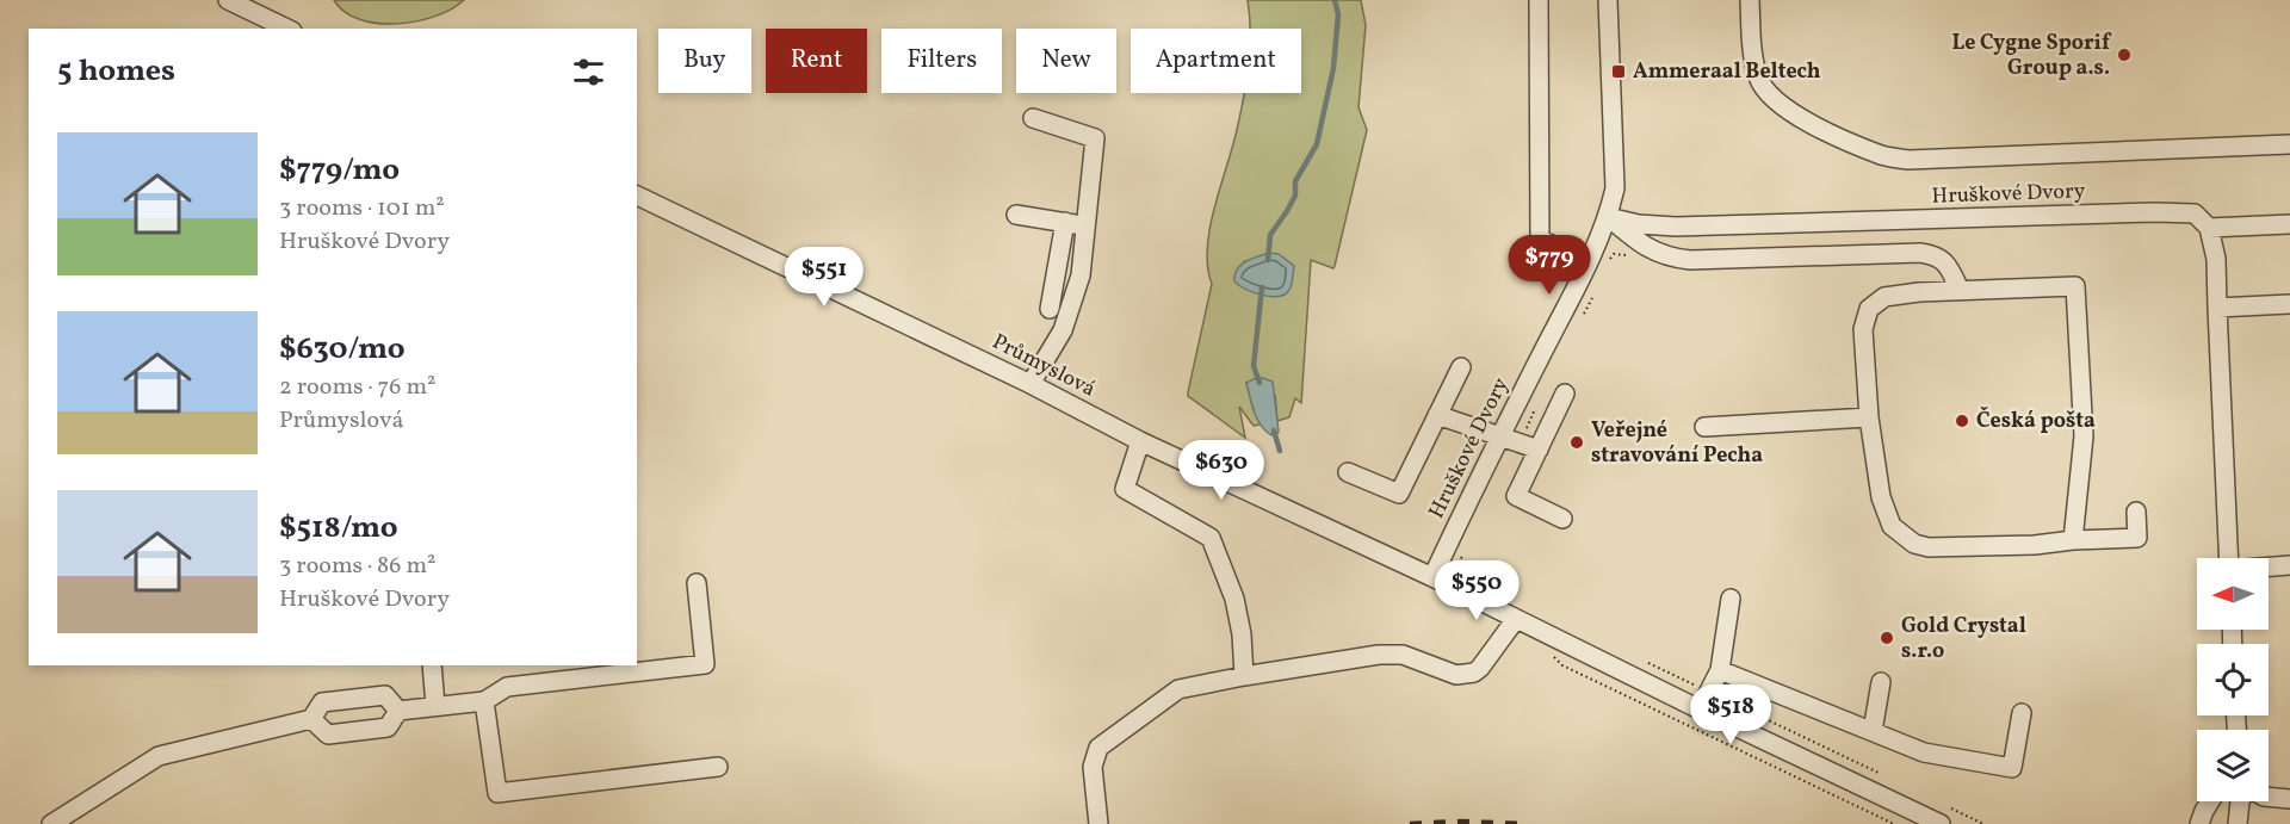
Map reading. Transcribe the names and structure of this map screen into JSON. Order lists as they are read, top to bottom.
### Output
{
  "streets": {
    "street": ["Hruškové Dvory", "Průmyslová"]
  },
  "crossings": [
    ["Hruškové Dvory", "Průmyslová"]
  ],
  "places": {
    "other": [
      "Le Cygne Sporif Group a.s.",
      "Česká pošta",
      "Veřejné stravování Pecha",
      "Gold Crystal s.r.o"
    ],
    "transit": ["Ammeraal Beltech"]
  },
  "north": "left",
  "page": {
    "chip": [
      "Buy",
      "Rent",
      "Filters",
      "New",
      "Apartment"
    ],
    "heading": "5 homes",
    "list": [
      {
        "name": "$779/mo",
        "note": "3 rooms · 101 m² · Hruškové Dvory"
      },
      {
        "name": "$630/mo",
        "note": "2 rooms · 76 m² · Průmyslová"
      },
      {
        "name": "$518/mo",
        "note": "3 rooms · 86 m² · Hruškové Dvory"
      }
    ],
    "price": [
      "$779",
      "$551",
      "$630",
      "$550",
      "$518"
    ]
  }
}
